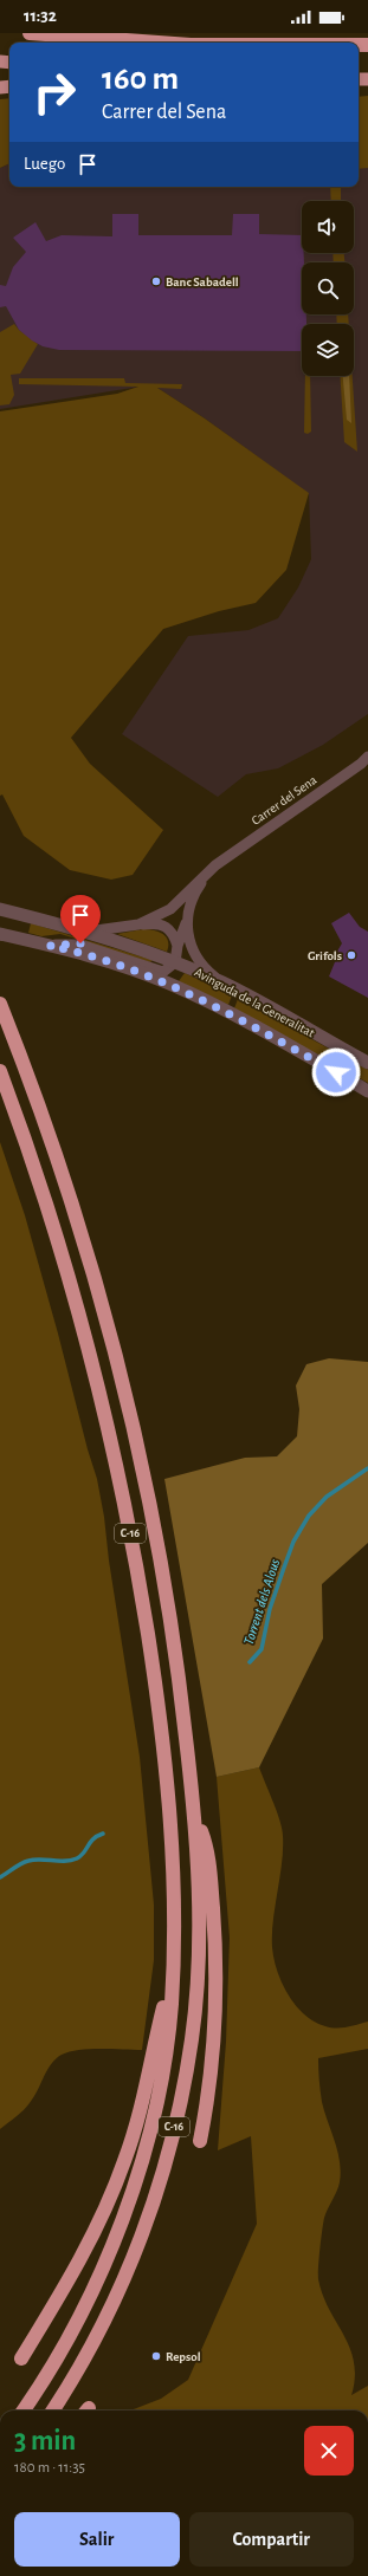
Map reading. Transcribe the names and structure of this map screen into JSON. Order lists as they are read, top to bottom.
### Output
{
  "streets": {
    "highway": ["C-16"],
    "street": ["Carrer del Sena", "Avinguda de la Generalitat"]
  },
  "crossings": [
    ["Carrer del Sena", "Avinguda de la Generalitat"]
  ],
  "water": ["Torrent dels Alous"],
  "places": ["Banc Sabadell", "Grifols", "Repsol"],
  "page": {
    "status": "11:32",
    "turn": ["160 m", "Carrer del Sena"],
    "then": "Luego",
    "heading": ["3 min", "180 m · 11:35"],
    "buttons": ["Salir", "Compartir"]
  }
}
